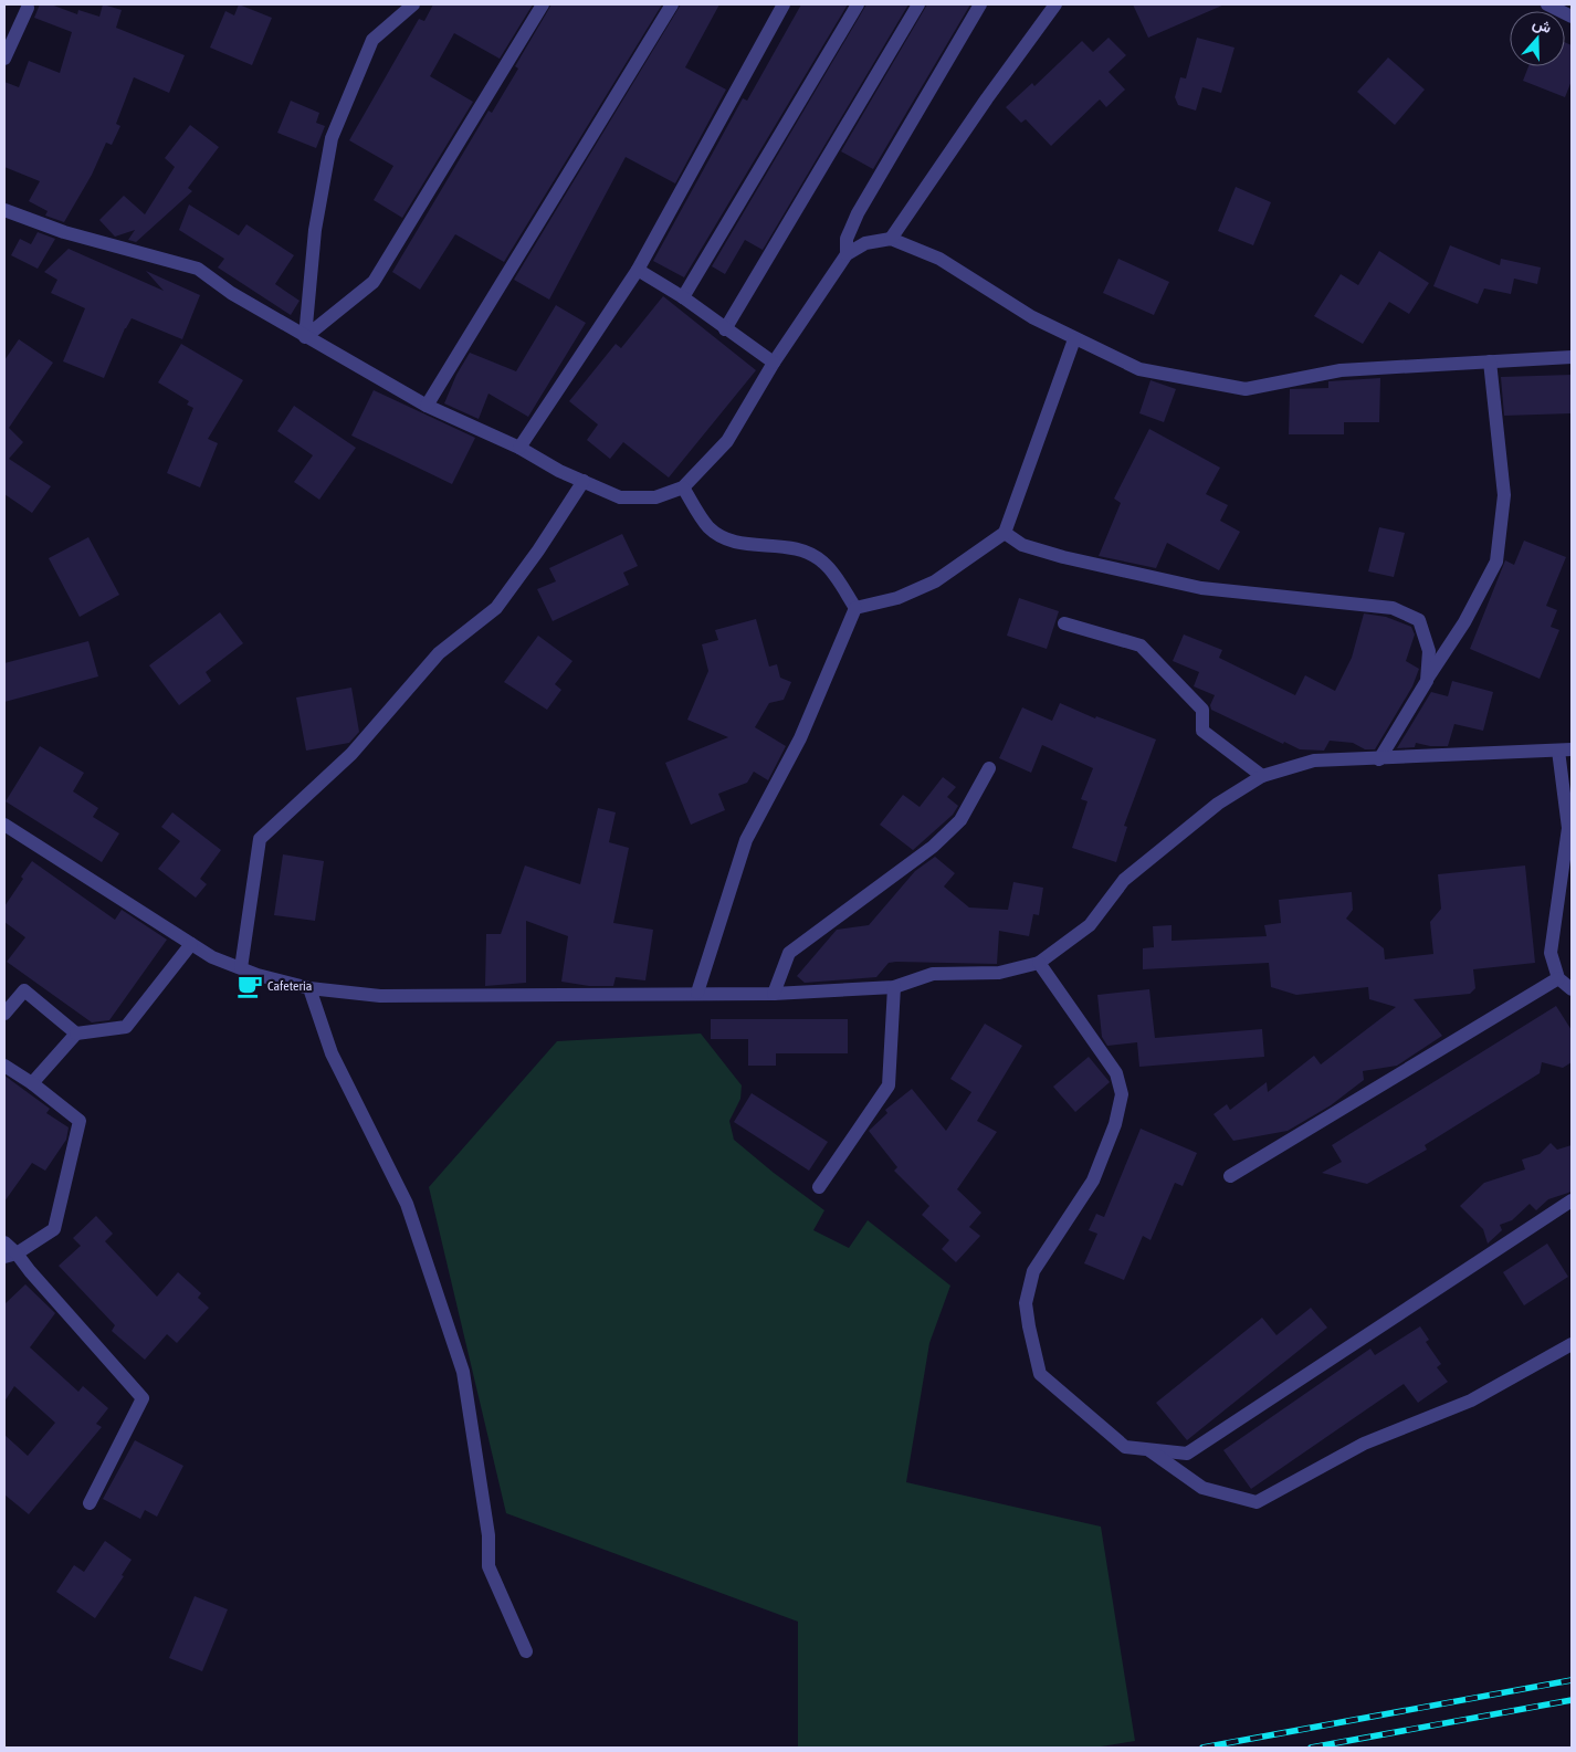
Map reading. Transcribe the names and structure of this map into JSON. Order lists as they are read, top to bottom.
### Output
{
  "places": {
    "cafe": ["Cafeteria"]
  },
  "north": "top"
}
